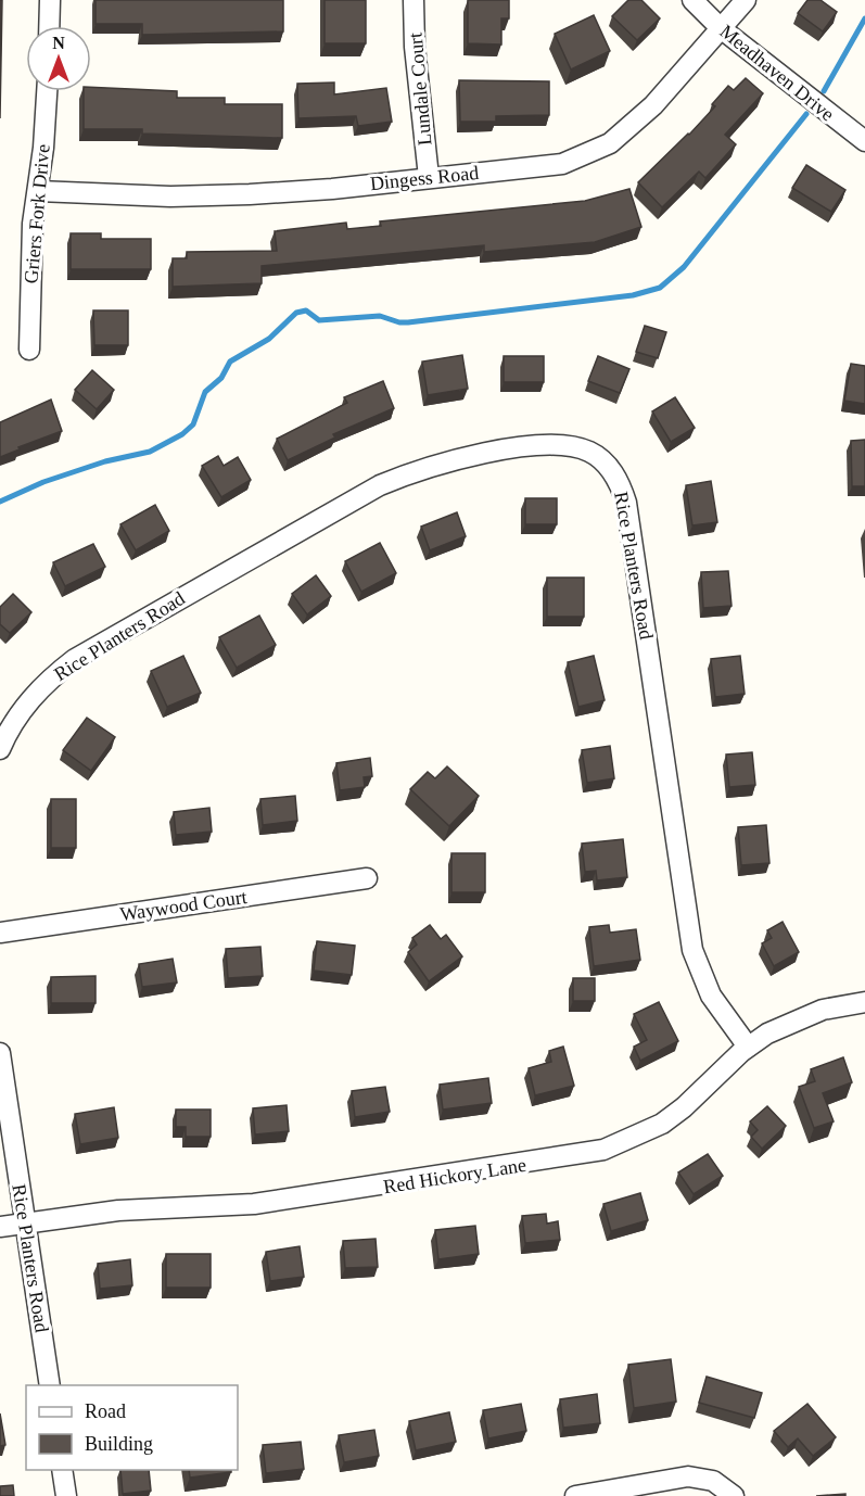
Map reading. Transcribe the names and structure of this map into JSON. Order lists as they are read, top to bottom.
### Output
{
  "streets": {
    "street": [
      "Meadhaven Drive",
      "Lundale Court",
      "Dingess Road",
      "Griers Fork Drive",
      "Rice Planters Road",
      "Waywood Court",
      "Red Hickory Lane"
    ]
  },
  "crossings": [
    ["Meadhaven Drive", "Dingess Road"],
    ["Lundale Court", "Dingess Road"],
    ["Dingess Road", "Griers Fork Drive"],
    ["Rice Planters Road", "Red Hickory Lane"]
  ],
  "legend": ["Road", "Building"],
  "north": "top"
}
